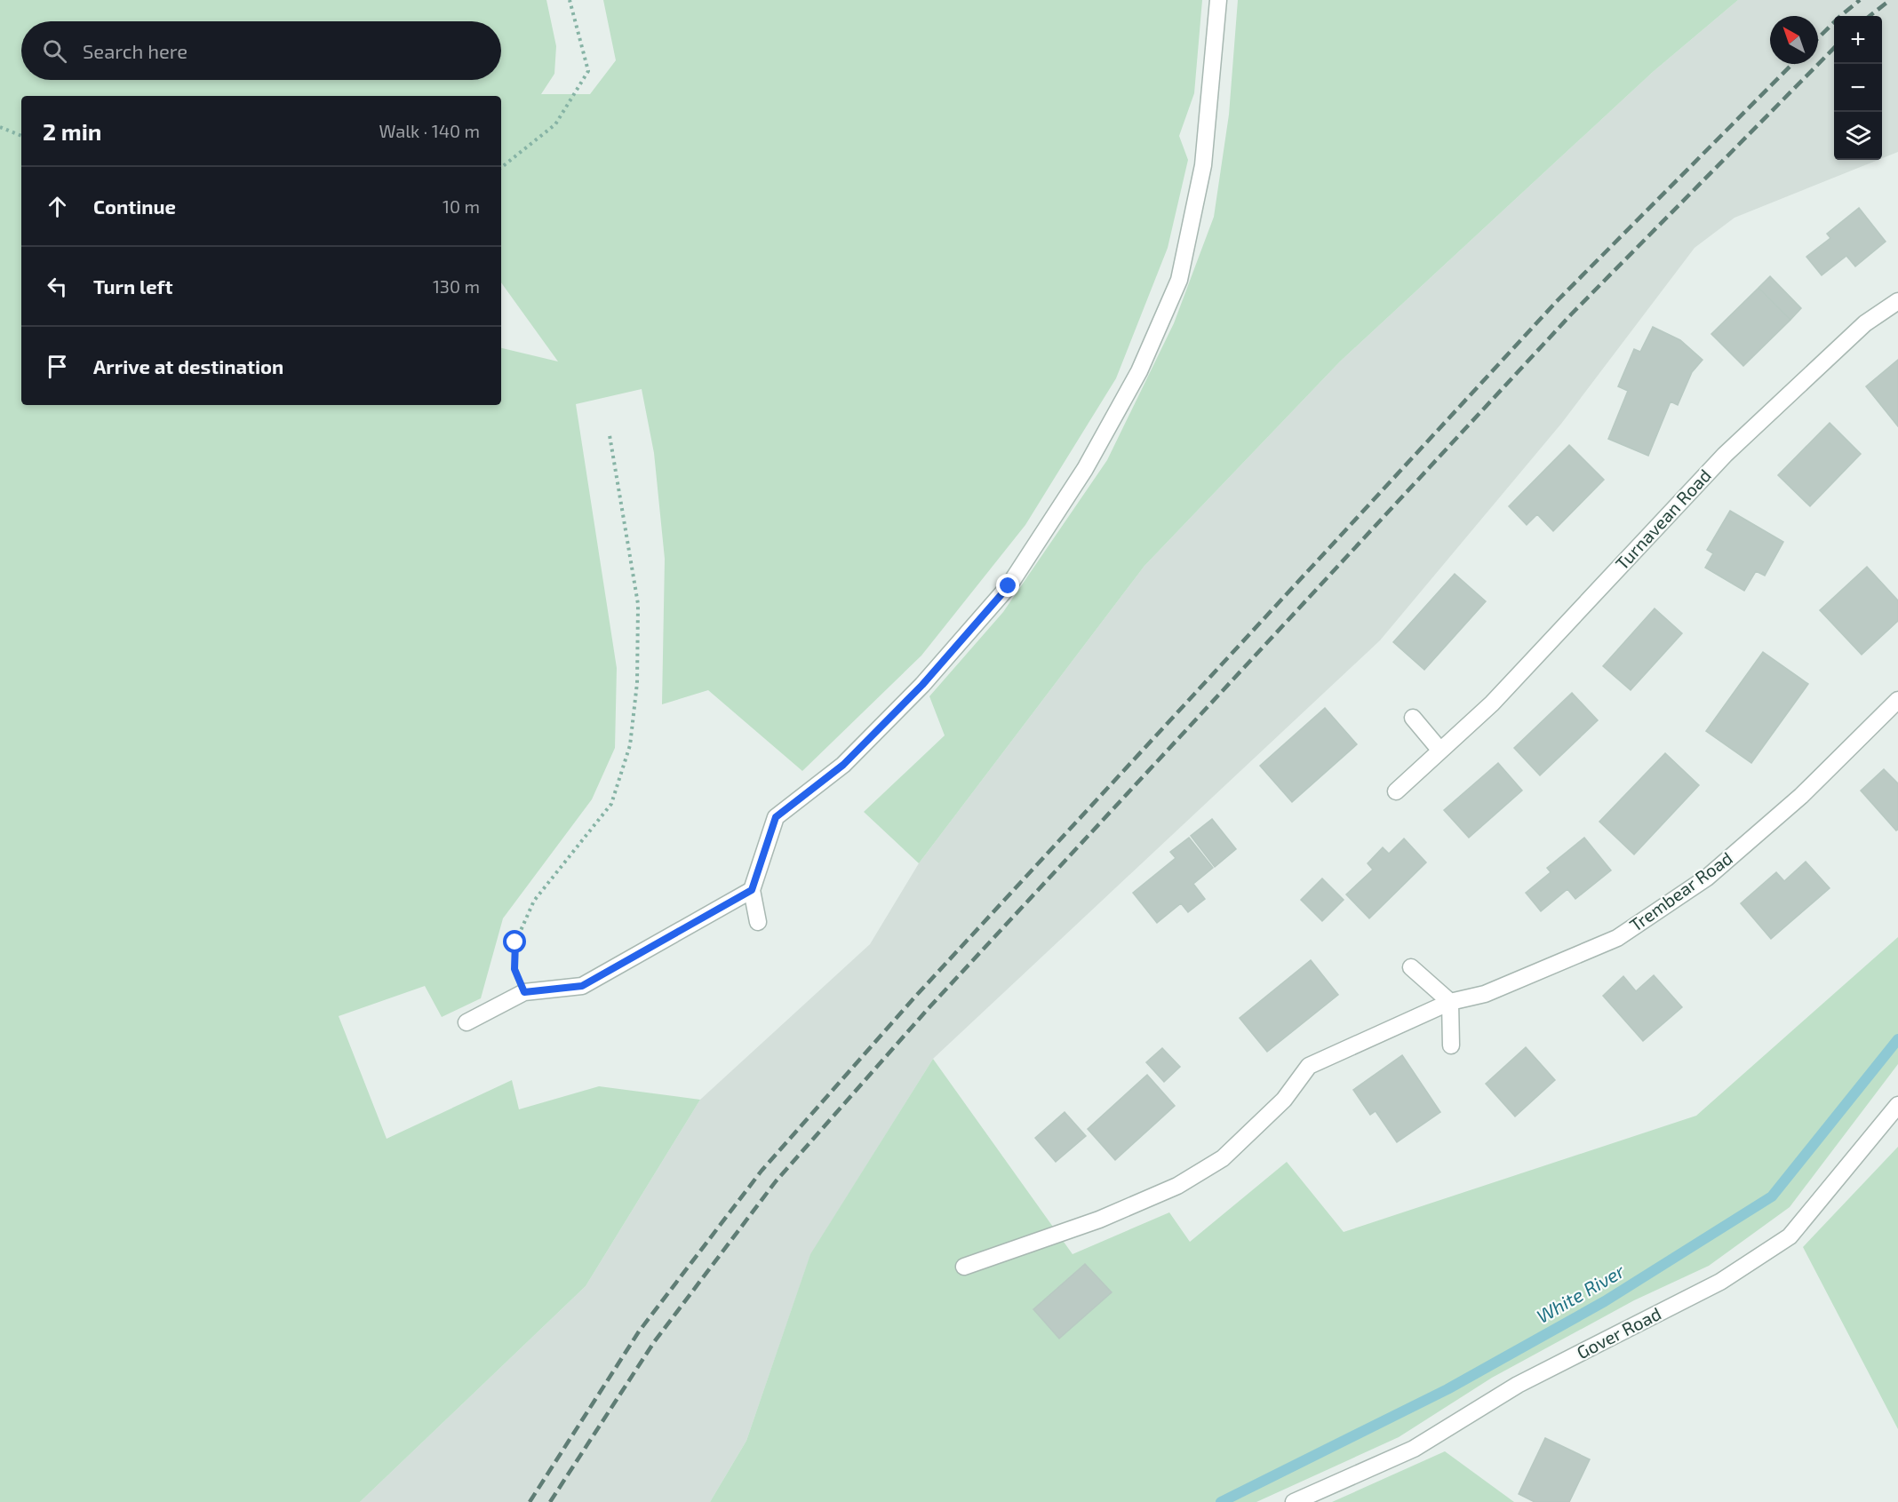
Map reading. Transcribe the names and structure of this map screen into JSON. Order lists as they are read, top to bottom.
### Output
{
  "streets": {
    "street": ["Turnavean Road", "Trembear Road", "Gover Road"]
  },
  "water": ["White River"],
  "north": "top left",
  "page": {
    "map_buttons": ["+", "−"],
    "search": "Search here",
    "heading": ["2 min", "Walk · 140 m"],
    "list": [
      ["Continue", "10 m"],
      ["Turn left", "130 m"],
      "Arrive at destination"
    ]
  }
}
